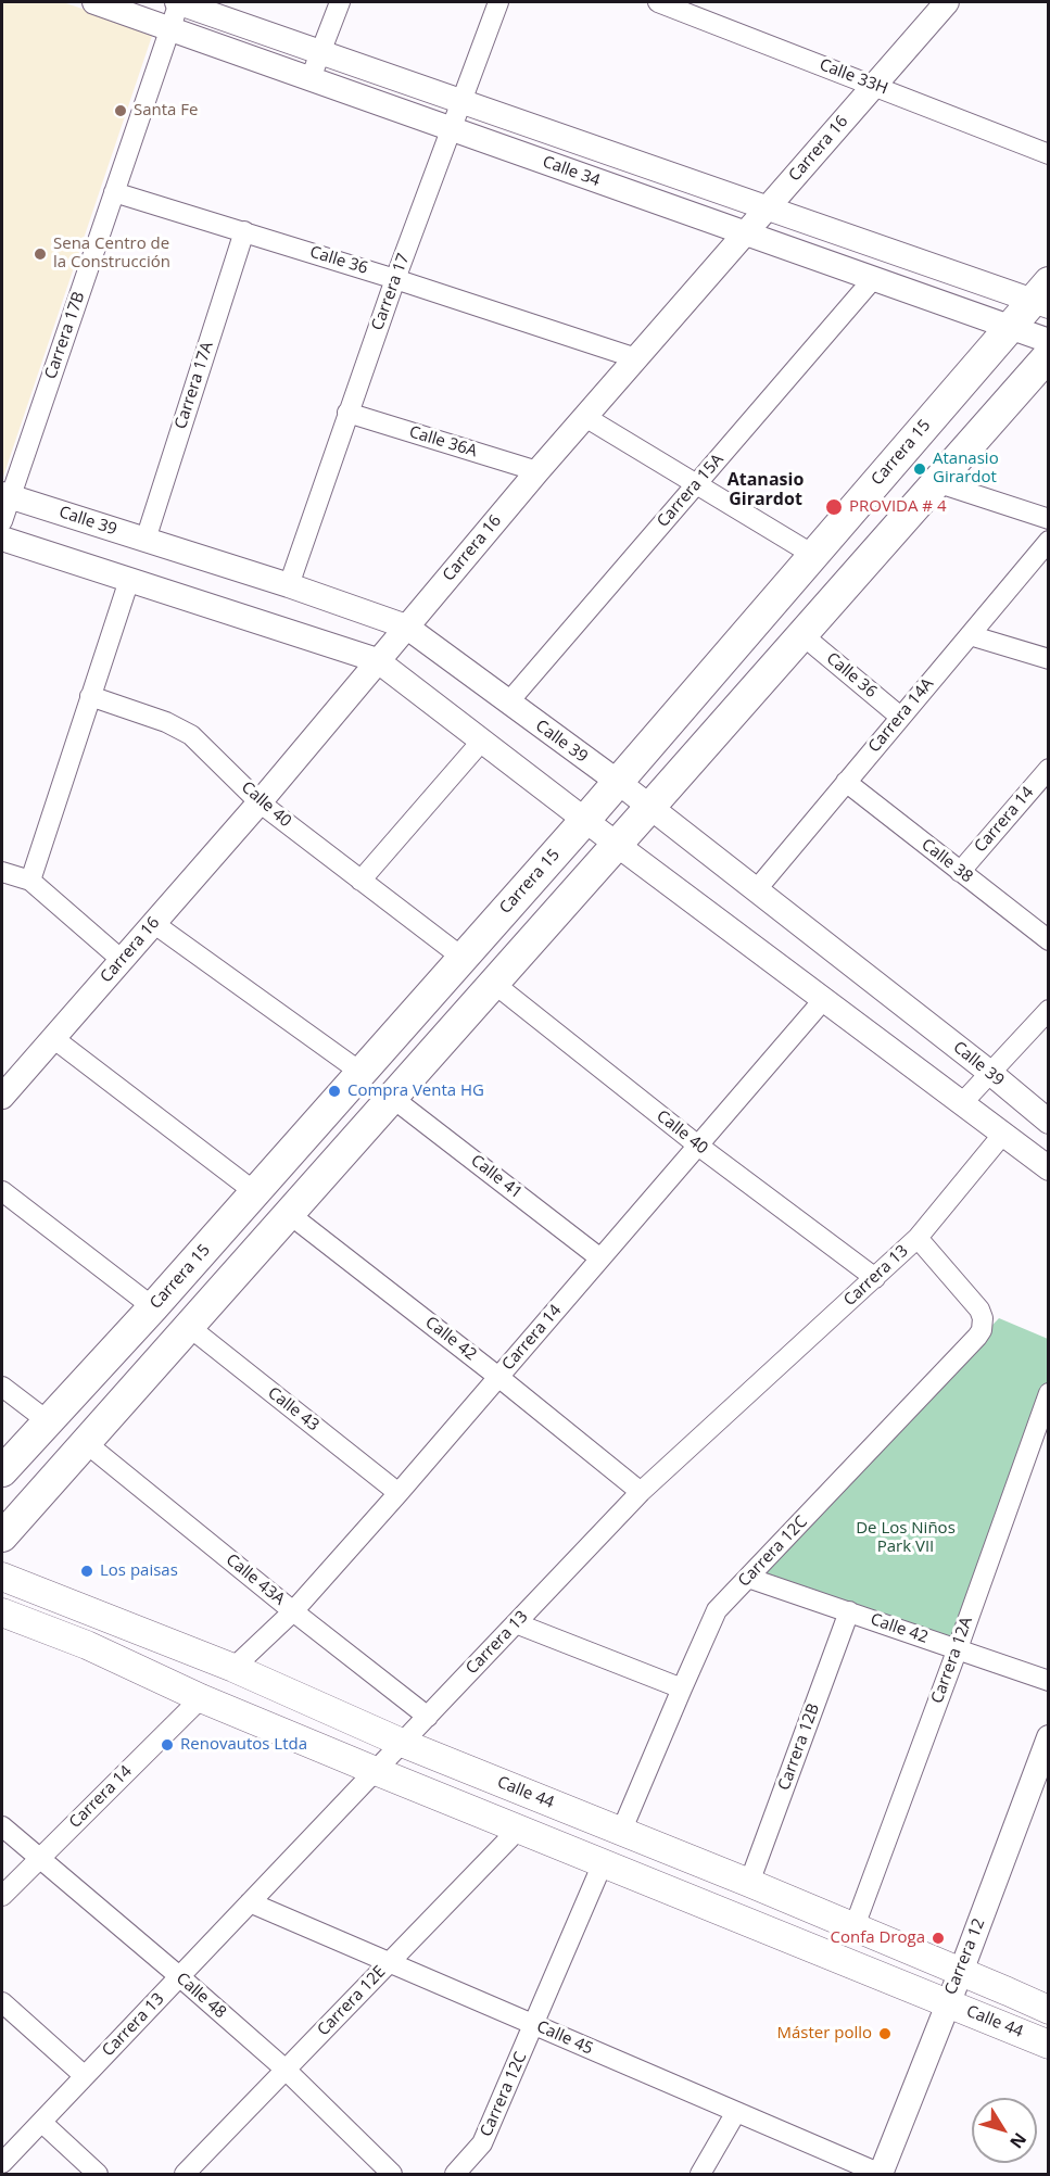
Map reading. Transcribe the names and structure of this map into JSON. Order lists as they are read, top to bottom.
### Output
{
  "streets": {
    "main road": ["Carrera 15", "Calle 44"],
    "street": [
      "Calle 33H",
      "Carrera 16",
      "Calle 34",
      "Calle 36",
      "Carrera 17",
      "Carrera 17B",
      "Carrera 17A",
      "Calle 36A",
      "Carrera 15A",
      "Calle 39",
      "Carrera 14A",
      "Calle 40",
      "Carrera 14",
      "Calle 38",
      "Calle 41",
      "Carrera 13",
      "Calle 42",
      "Calle 43",
      "Carrera 12C",
      "Calle 43A",
      "Carrera 12A",
      "Carrera 12B",
      "Carrera 12",
      "Calle 48",
      "Carrera 12E",
      "Calle 45"
    ]
  },
  "crossings": [
    ["Calle 33H", "Carrera 16"],
    ["Carrera 16", "Calle 34"],
    ["Carrera 16", "Calle 36"],
    ["Carrera 16", "Calle 36A"],
    ["Carrera 16", "Calle 39"],
    ["Carrera 16", "Calle 40"],
    ["Calle 34", "Carrera 17"],
    ["Calle 34", "Carrera 17B"],
    ["Calle 34", "Carrera 15"],
    ["Calle 34", "Carrera 15A"],
    ["Calle 36", "Carrera 17"],
    ["Calle 36", "Carrera 17B"],
    ["Calle 36", "Carrera 17A"],
    ["Calle 36", "Carrera 14A"],
    ["Carrera 17", "Calle 36A"],
    ["Carrera 17", "Calle 39"],
    ["Carrera 17B", "Calle 39"],
    ["Carrera 17A", "Calle 39"],
    ["Carrera 15", "Calle 39"],
    ["Carrera 15", "Calle 40"],
    ["Carrera 15A", "Calle 39"],
    ["Calle 39", "Carrera 14A"],
    ["Carrera 14A", "Calle 38"],
    ["Calle 40", "Carrera 14"],
    ["Calle 40", "Carrera 13"],
    ["Carrera 14", "Calle 38"],
    ["Carrera 14", "Calle 41"],
    ["Carrera 14", "Calle 42"],
    ["Carrera 14", "Calle 43"],
    ["Carrera 14", "Calle 43A"],
    ["Carrera 14", "Calle 44"],
    ["Carrera 14", "Calle 48"],
    ["Carrera 13", "Calle 42"],
    ["Carrera 13", "Carrera 12C"],
    ["Carrera 13", "Calle 43A"],
    ["Carrera 13", "Calle 44"],
    ["Carrera 13", "Calle 48"],
    ["Carrera 13", "Calle 45"],
    ["Calle 42", "Carrera 12C"],
    ["Calle 42", "Carrera 12A"],
    ["Calle 42", "Carrera 12B"],
    ["Carrera 12C", "Calle 44"],
    ["Carrera 12C", "Calle 45"],
    ["Carrera 12A", "Calle 44"],
    ["Carrera 12B", "Calle 44"],
    ["Calle 44", "Carrera 12"],
    ["Calle 44", "Carrera 12E"],
    ["Carrera 12", "Calle 45"],
    ["Calle 48", "Carrera 12E"],
    ["Carrera 12E", "Calle 45"]
  ],
  "districts": ["Atanasio Girardot"],
  "parks": ["De Los Niños Park VII"],
  "places": [
    "Santa Fe",
    "Sena Centro de la Construcción",
    "Atanasio Girardot",
    "PROVIDA # 4",
    "Compra Venta HG",
    "Los paisas",
    "Renovautos Ltda",
    "Confa Droga",
    "Máster pollo"
  ],
  "north": "bottom right"
}
